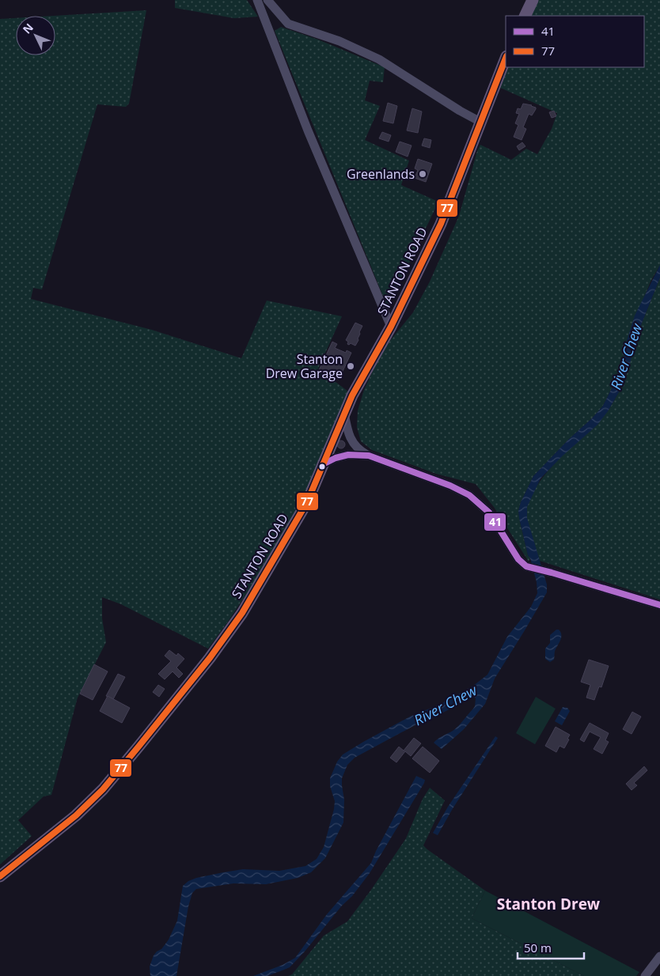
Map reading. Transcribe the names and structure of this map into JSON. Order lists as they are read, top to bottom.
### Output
{
  "streets": {
    "main road": ["STANTON ROAD"]
  },
  "districts": ["Stanton Drew"],
  "water": ["River Chew"],
  "places": ["Greenlands", "Stanton Drew Garage"],
  "lines": ["transit line 77", "transit line 41"],
  "legend": ["41", "77"],
  "scale_bar": "50 m",
  "north": "top left"
}
